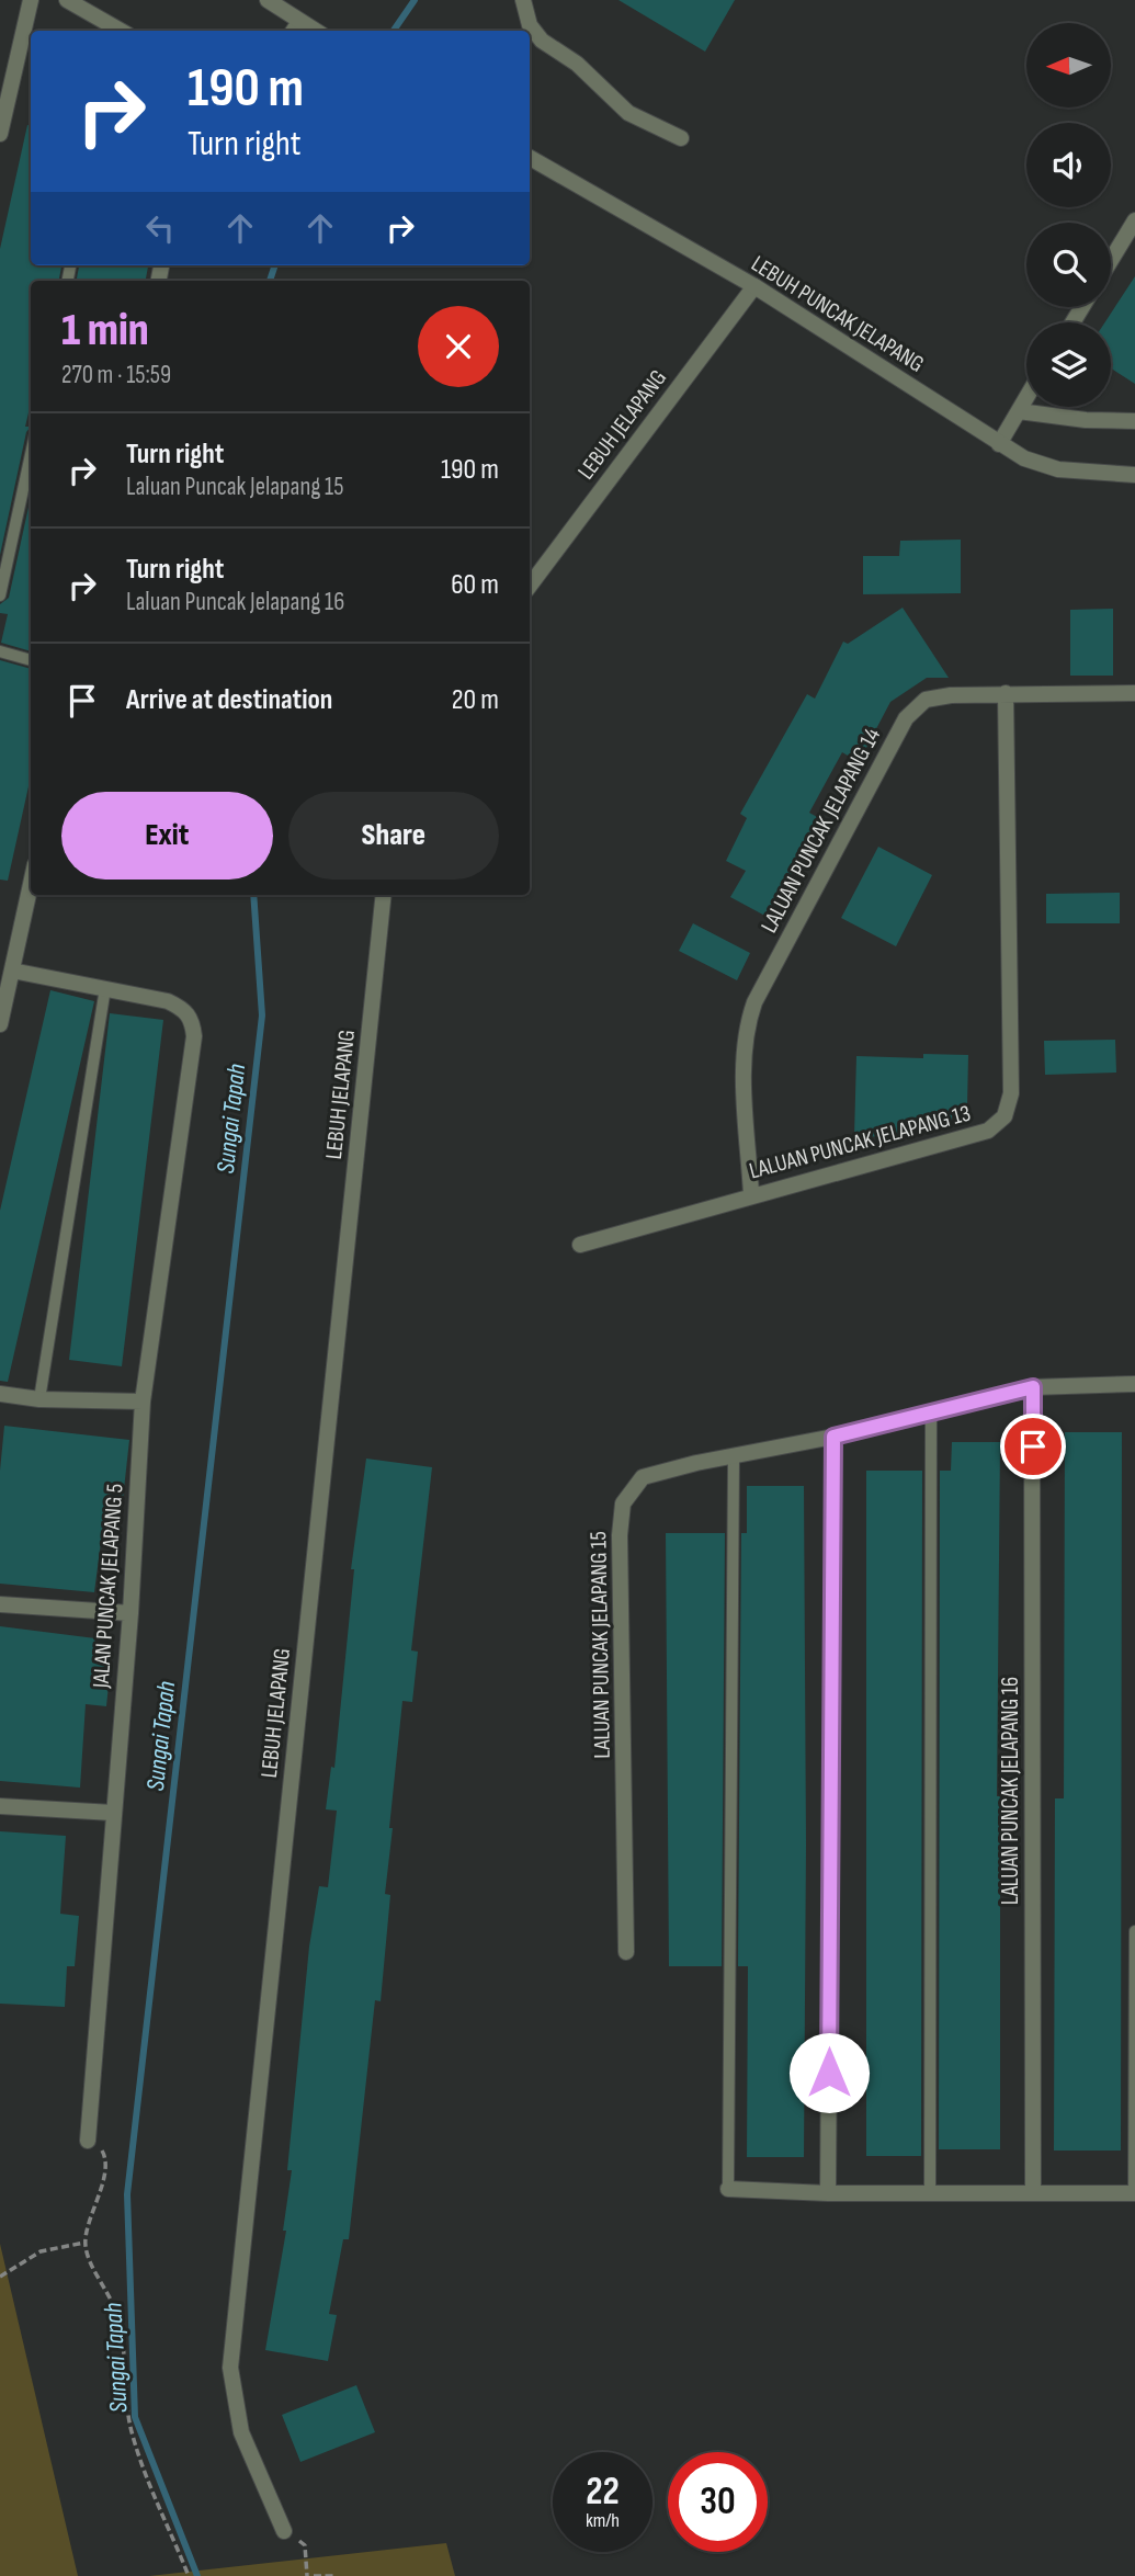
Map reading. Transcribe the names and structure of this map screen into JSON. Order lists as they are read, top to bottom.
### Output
{
  "streets": {
    "street": [
      "LEBUH PUNCAK JELAPANG",
      "LEBUH JELAPANG",
      "LALUAN PUNCAK JELAPANG 14",
      "LALUAN PUNCAK JELAPANG 13",
      "JALAN PUNCAK JELAPANG 5",
      "LALUAN PUNCAK JELAPANG 15",
      "LALUAN PUNCAK JELAPANG 16"
    ]
  },
  "crossings": [
    ["LEBUH PUNCAK JELAPANG", "LEBUH JELAPANG"],
    ["LALUAN PUNCAK JELAPANG 14", "LALUAN PUNCAK JELAPANG 13"],
    ["LALUAN PUNCAK JELAPANG 15", "LALUAN PUNCAK JELAPANG 16"]
  ],
  "water": ["Sungai Tapah"],
  "north": "left",
  "page": {
    "turn": ["190 m", "Turn right"],
    "heading": ["1 min", "270 m · 15:59"],
    "list": [
      {
        "name": "Turn right",
        "note": "Laluan Puncak Jelapang 15",
        "value": "190 m"
      },
      {
        "name": "Turn right",
        "note": "Laluan Puncak Jelapang 16",
        "value": "60 m"
      },
      {
        "name": "Arrive at destination",
        "value": "20 m"
      }
    ],
    "buttons": ["Exit", "Share"],
    "speed": "22 km/h",
    "limit": "30"
  }
}
